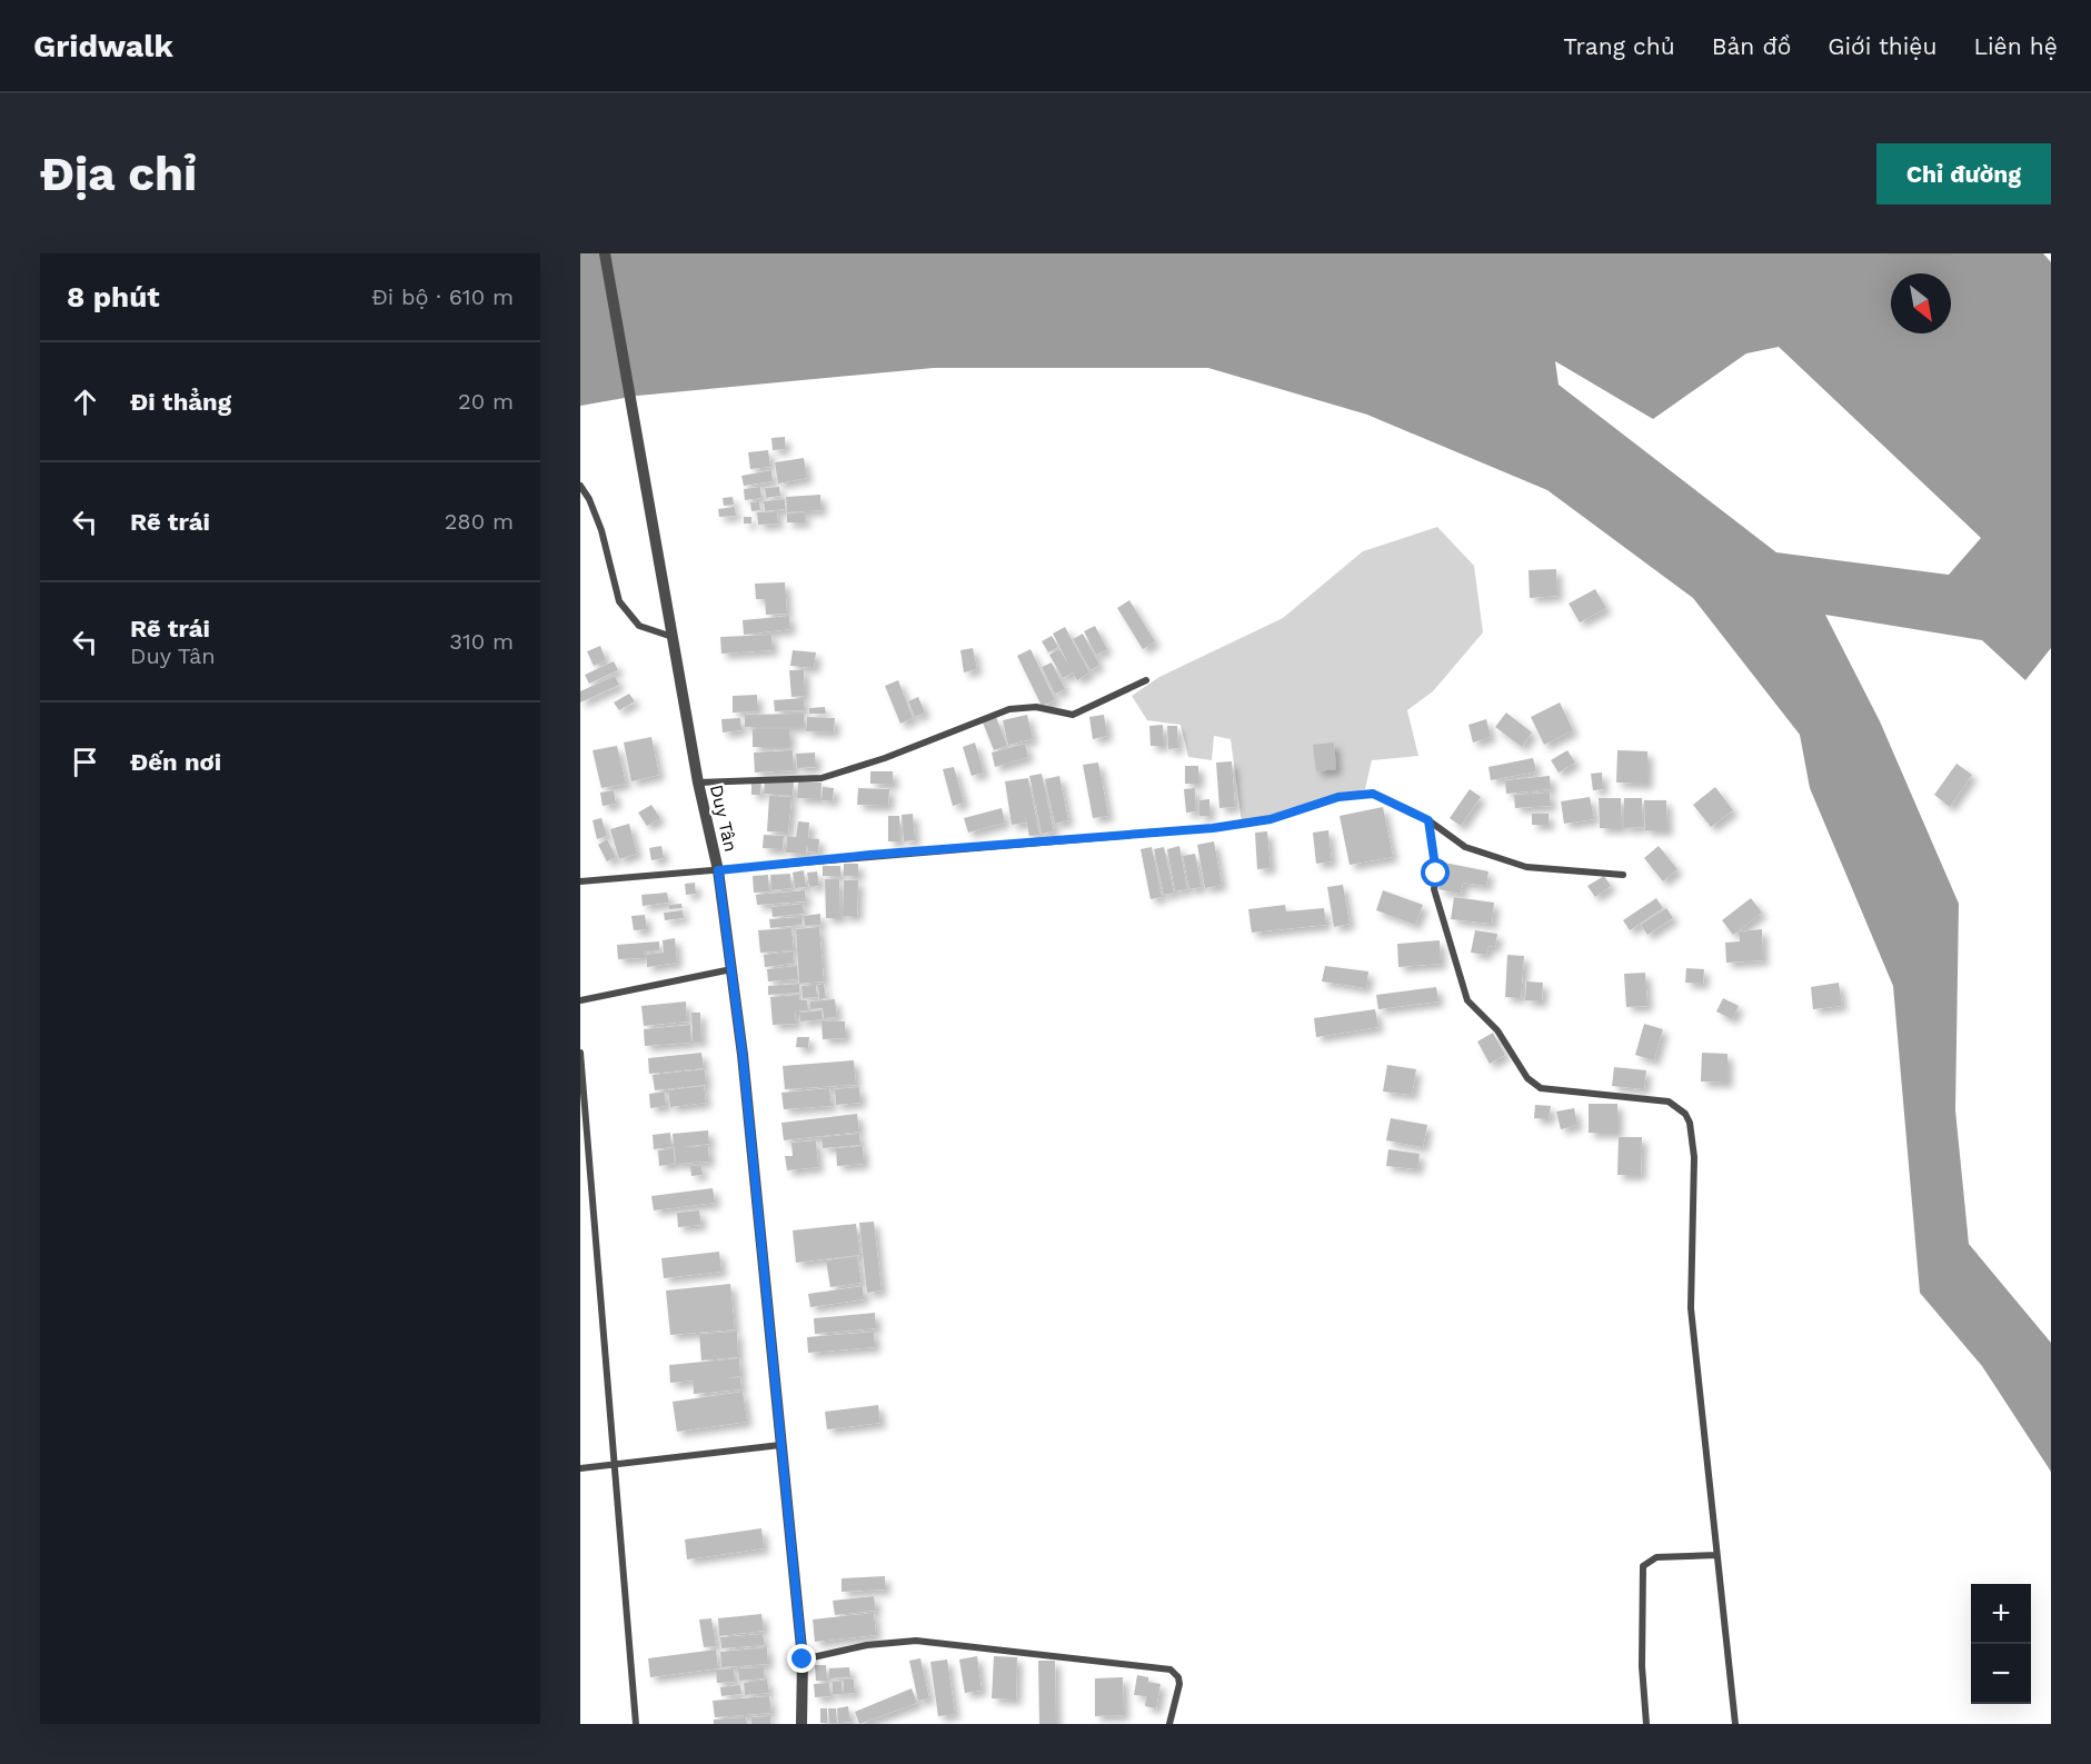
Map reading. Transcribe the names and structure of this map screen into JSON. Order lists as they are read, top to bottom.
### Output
{
  "streets": {
    "street": ["Duy Tân"]
  },
  "north": "bottom right",
  "page": {
    "header": "Gridwalk",
    "nav": [
      "Trang chủ",
      "Bản đồ",
      "Giới thiệu",
      "Liên hệ"
    ],
    "buttons": "Chỉ đường",
    "title": "Địa chỉ",
    "heading": ["8 phút", "Đi bộ · 610 m"],
    "list": [
      ["Đi thẳng", "20 m"],
      ["Rẽ trái", "280 m"],
      ["Rẽ trái", "Duy Tân", "310 m"],
      "Đến nơi"
    ],
    "map_buttons": ["+", "−"]
  }
}
